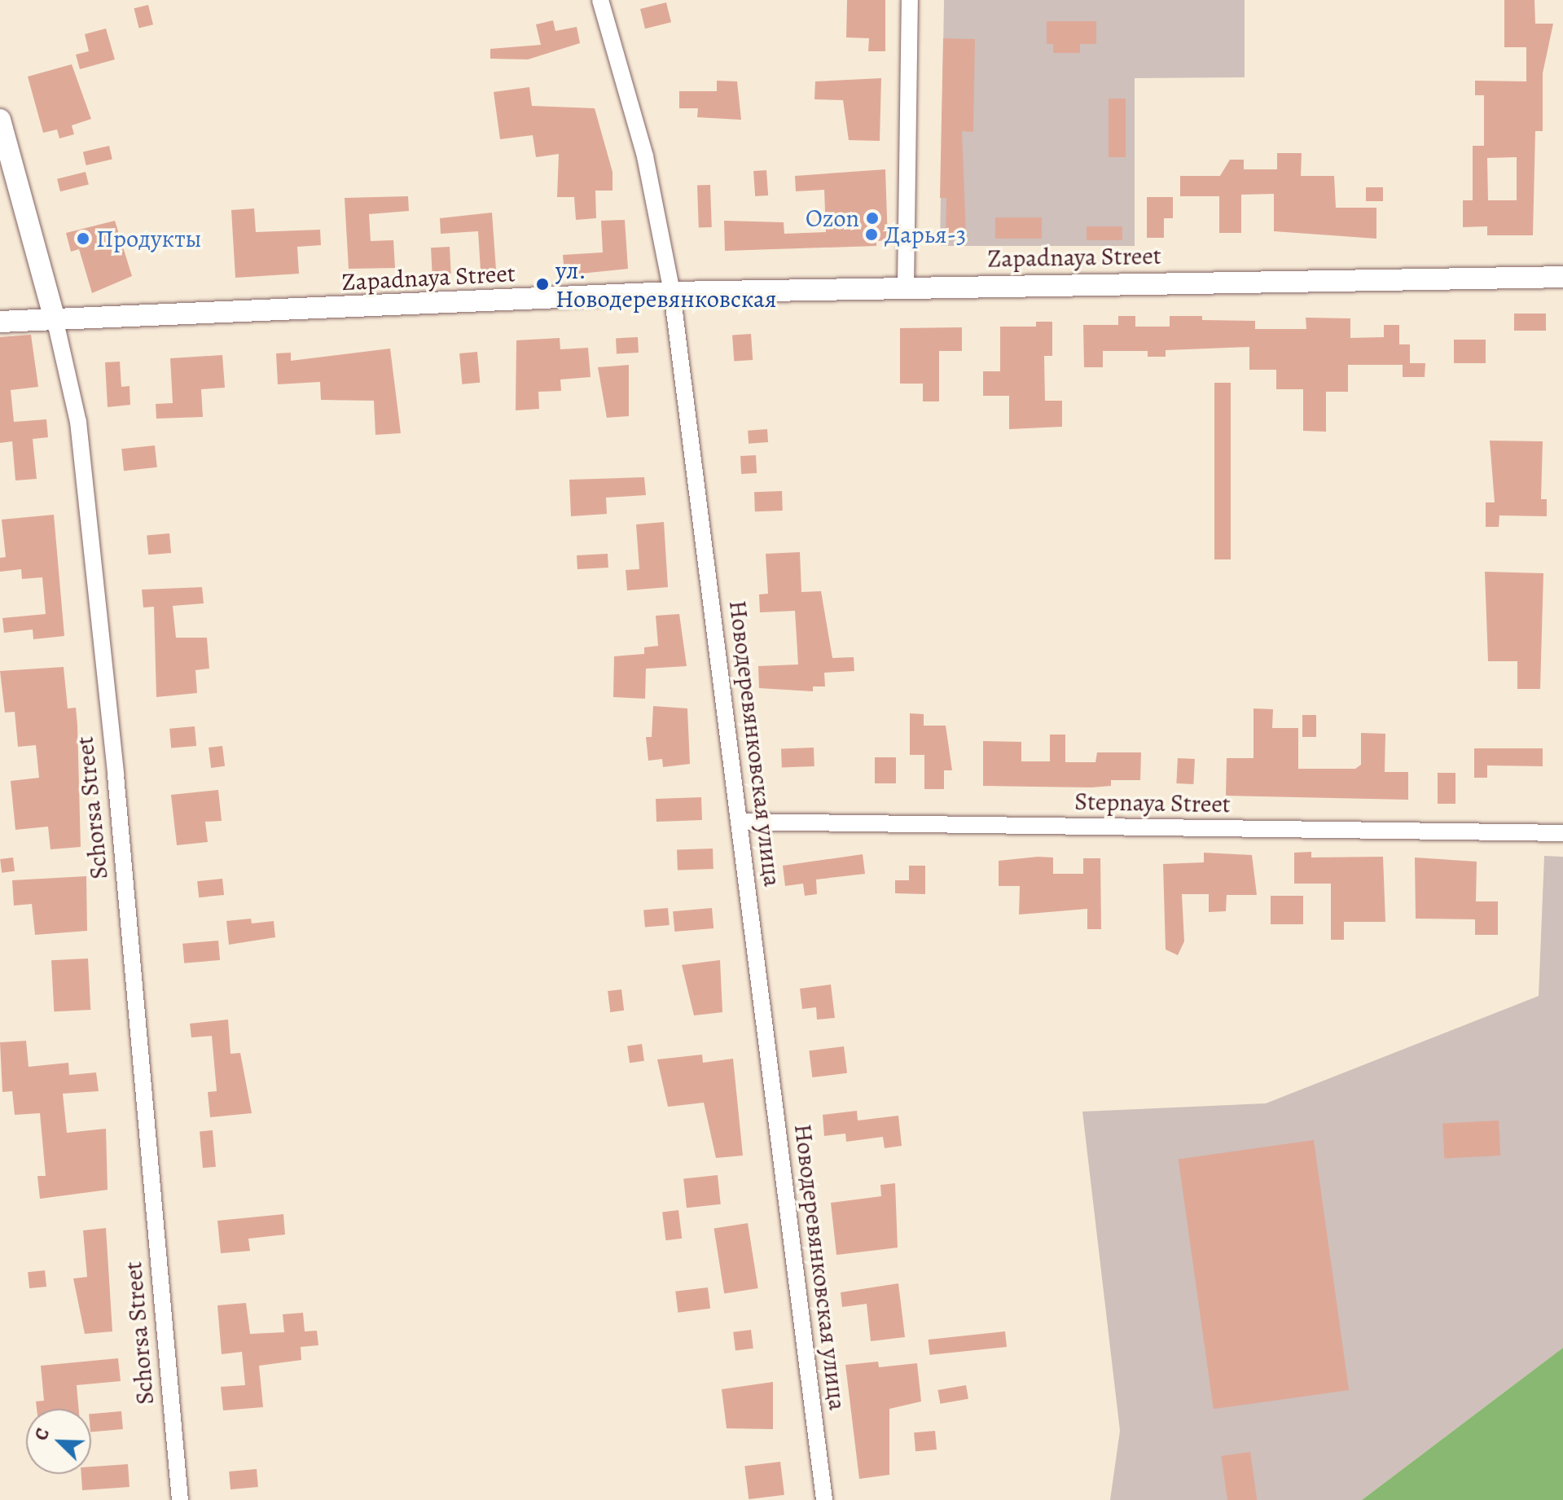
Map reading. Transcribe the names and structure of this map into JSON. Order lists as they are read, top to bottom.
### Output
{
  "streets": {
    "main road": ["Zapadnaya Street", "Schorsa Street"],
    "street": ["Новодеревянковская улица", "Stepnaya Street"]
  },
  "crossings": [
    ["Zapadnaya Street", "Новодеревянковская улица"],
    ["Zapadnaya Street", "Schorsa Street"],
    ["Новодеревянковская улица", "Stepnaya Street"]
  ],
  "places": [
    "Ozon",
    "Дарья-3",
    "Продукты",
    "ул. Новодеревянковская"
  ],
  "north": "top left"
}
